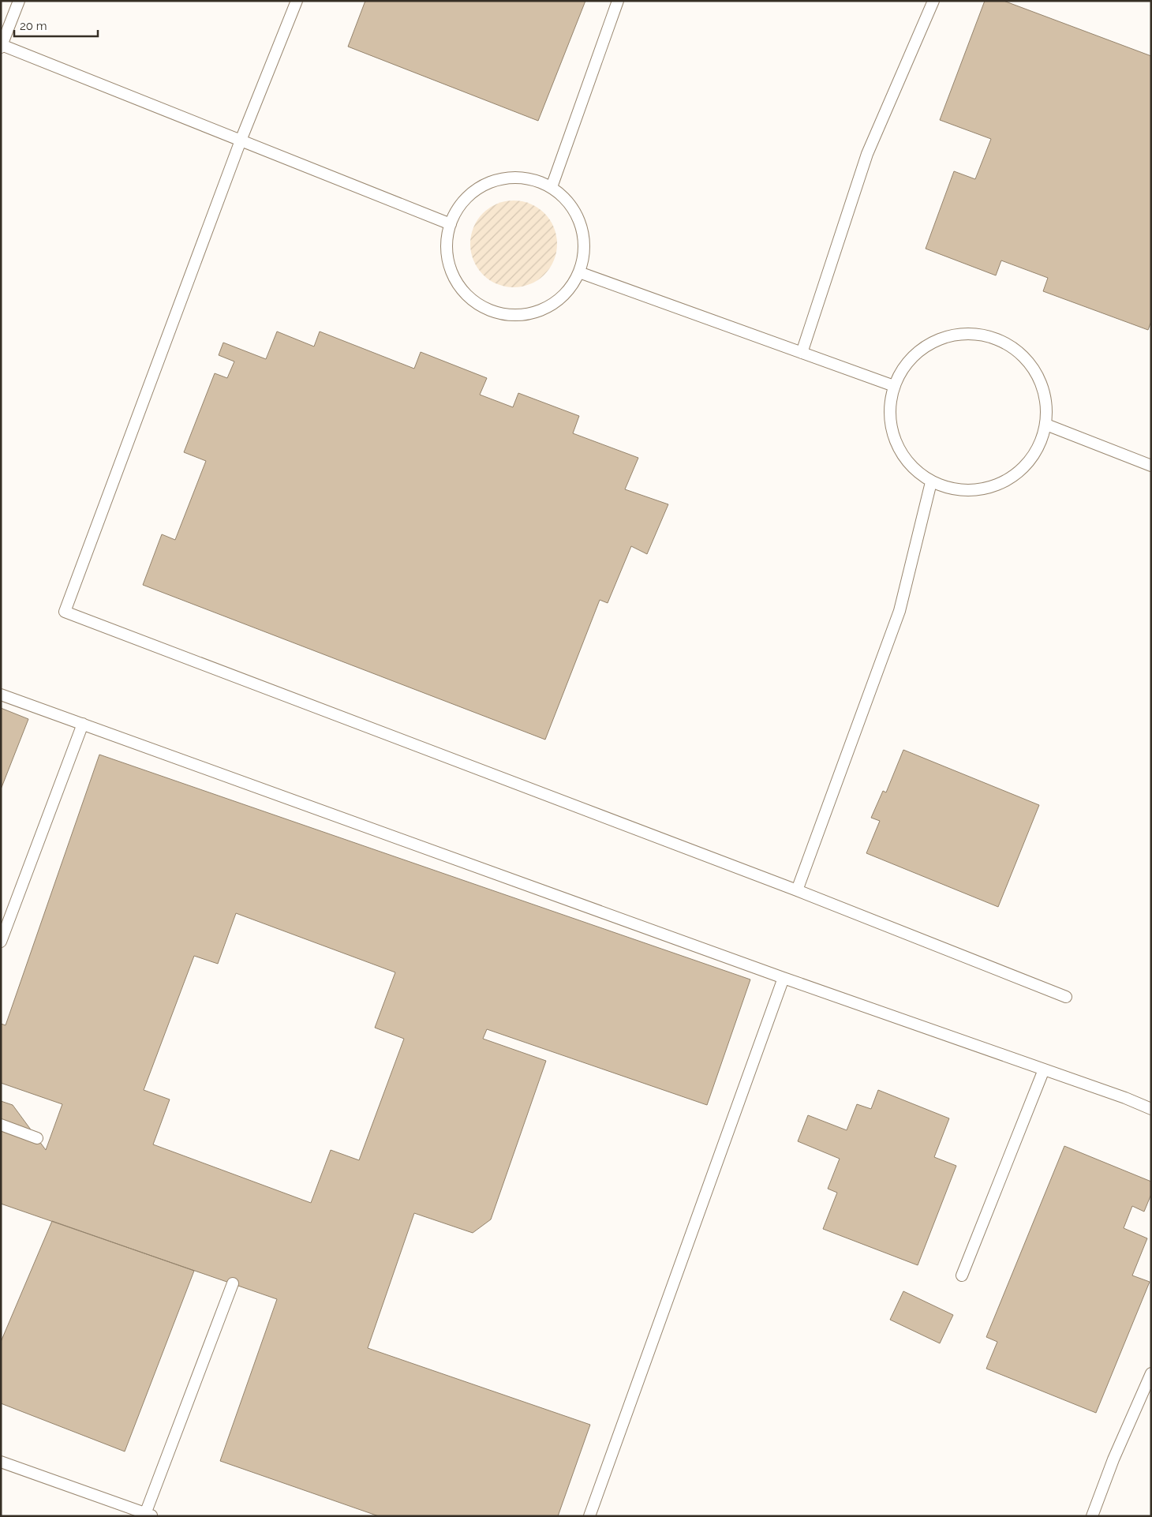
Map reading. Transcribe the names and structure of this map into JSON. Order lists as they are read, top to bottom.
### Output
{
  "scale_bar": "20 m"
}
